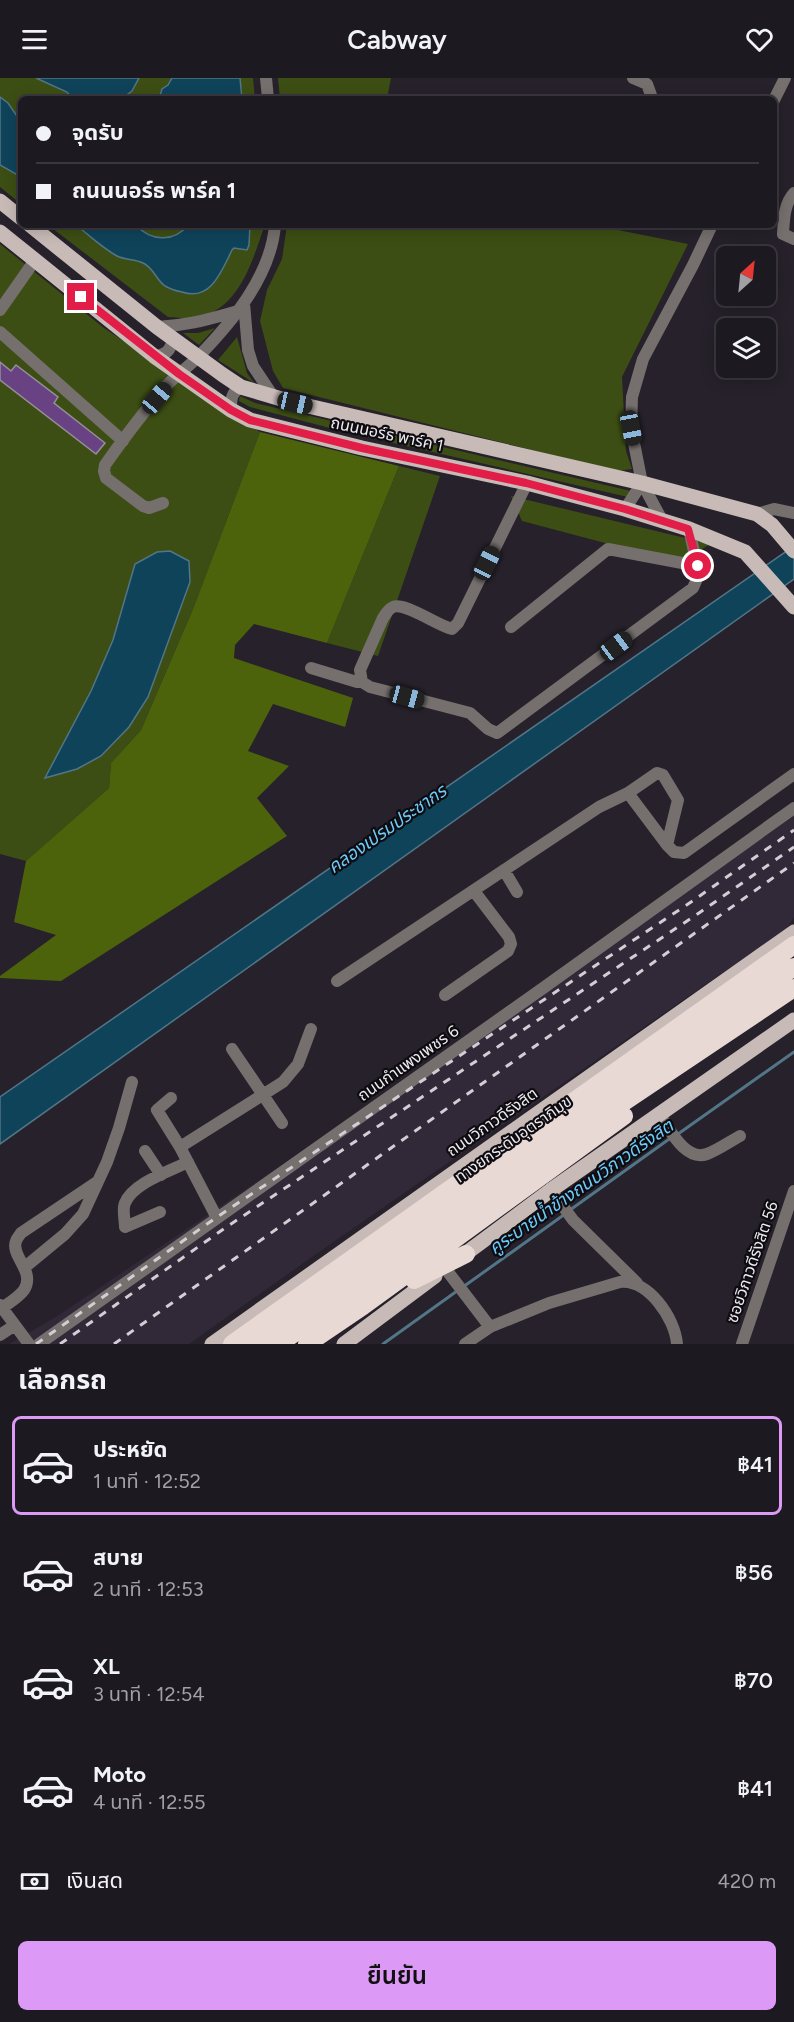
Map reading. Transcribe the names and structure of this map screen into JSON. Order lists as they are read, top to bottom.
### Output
{
  "streets": {
    "highway": ["ถนนวิภาวดีรังสิต", "ทางยกระดับอุตราภิมุข"],
    "main road": ["ถนนนอร์ธ พาร์ค 1"],
    "street": ["ถนนกำแพงเพชร 6", "ซอยวิภาวดีรังสิต 56"]
  },
  "water": ["คลองเปรมประชากร", "คูระบายน้ำข้างถนนวิภาวดีรังสิต"],
  "north": "top right",
  "page": {
    "header": "Cabway",
    "banner": ["จุดรับ", "ถนนนอร์ธ พาร์ค 1"],
    "heading": "เลือกรถ",
    "list": [
      {
        "name": "ประหยัด",
        "note": "1 นาที · 12:52",
        "value": "฿41"
      },
      {
        "name": "สบาย",
        "note": "2 นาที · 12:53",
        "value": "฿56"
      },
      {
        "name": "XL",
        "note": "3 นาที · 12:54",
        "value": "฿70"
      },
      {
        "name": "Moto",
        "note": "4 นาที · 12:55",
        "value": "฿41"
      }
    ],
    "pay": ["เงินสด", "420 m"],
    "buttons": "ยืนยัน"
  }
}
